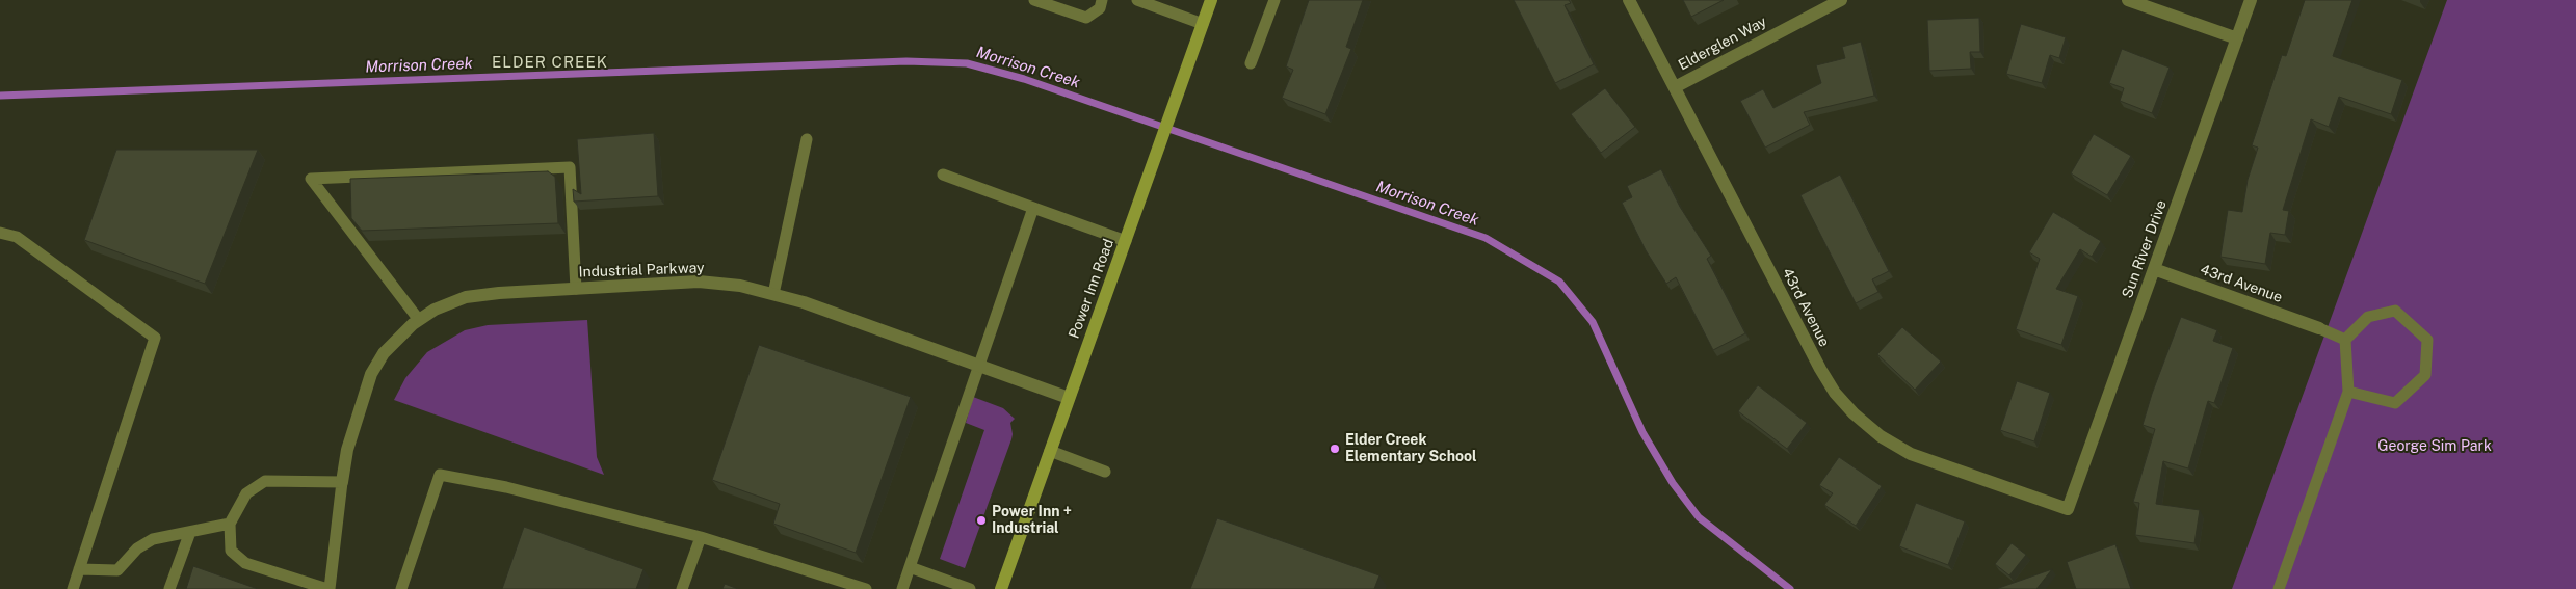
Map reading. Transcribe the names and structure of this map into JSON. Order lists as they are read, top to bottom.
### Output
{
  "streets": {
    "main road": ["Power Inn Road"],
    "street": [
      "Elderglen Way",
      "Sun River Drive",
      "Industrial Parkway",
      "43rd Avenue"
    ]
  },
  "crossings": [
    ["Elderglen Way", "43rd Avenue"],
    ["Sun River Drive", "43rd Avenue"],
    ["Industrial Parkway", "Power Inn Road"]
  ],
  "districts": ["ELDER CREEK"],
  "water": ["Morrison Creek"],
  "parks": ["George Sim Park"],
  "places": ["Elder Creek Elementary School", "Power Inn + Industrial"]
}
